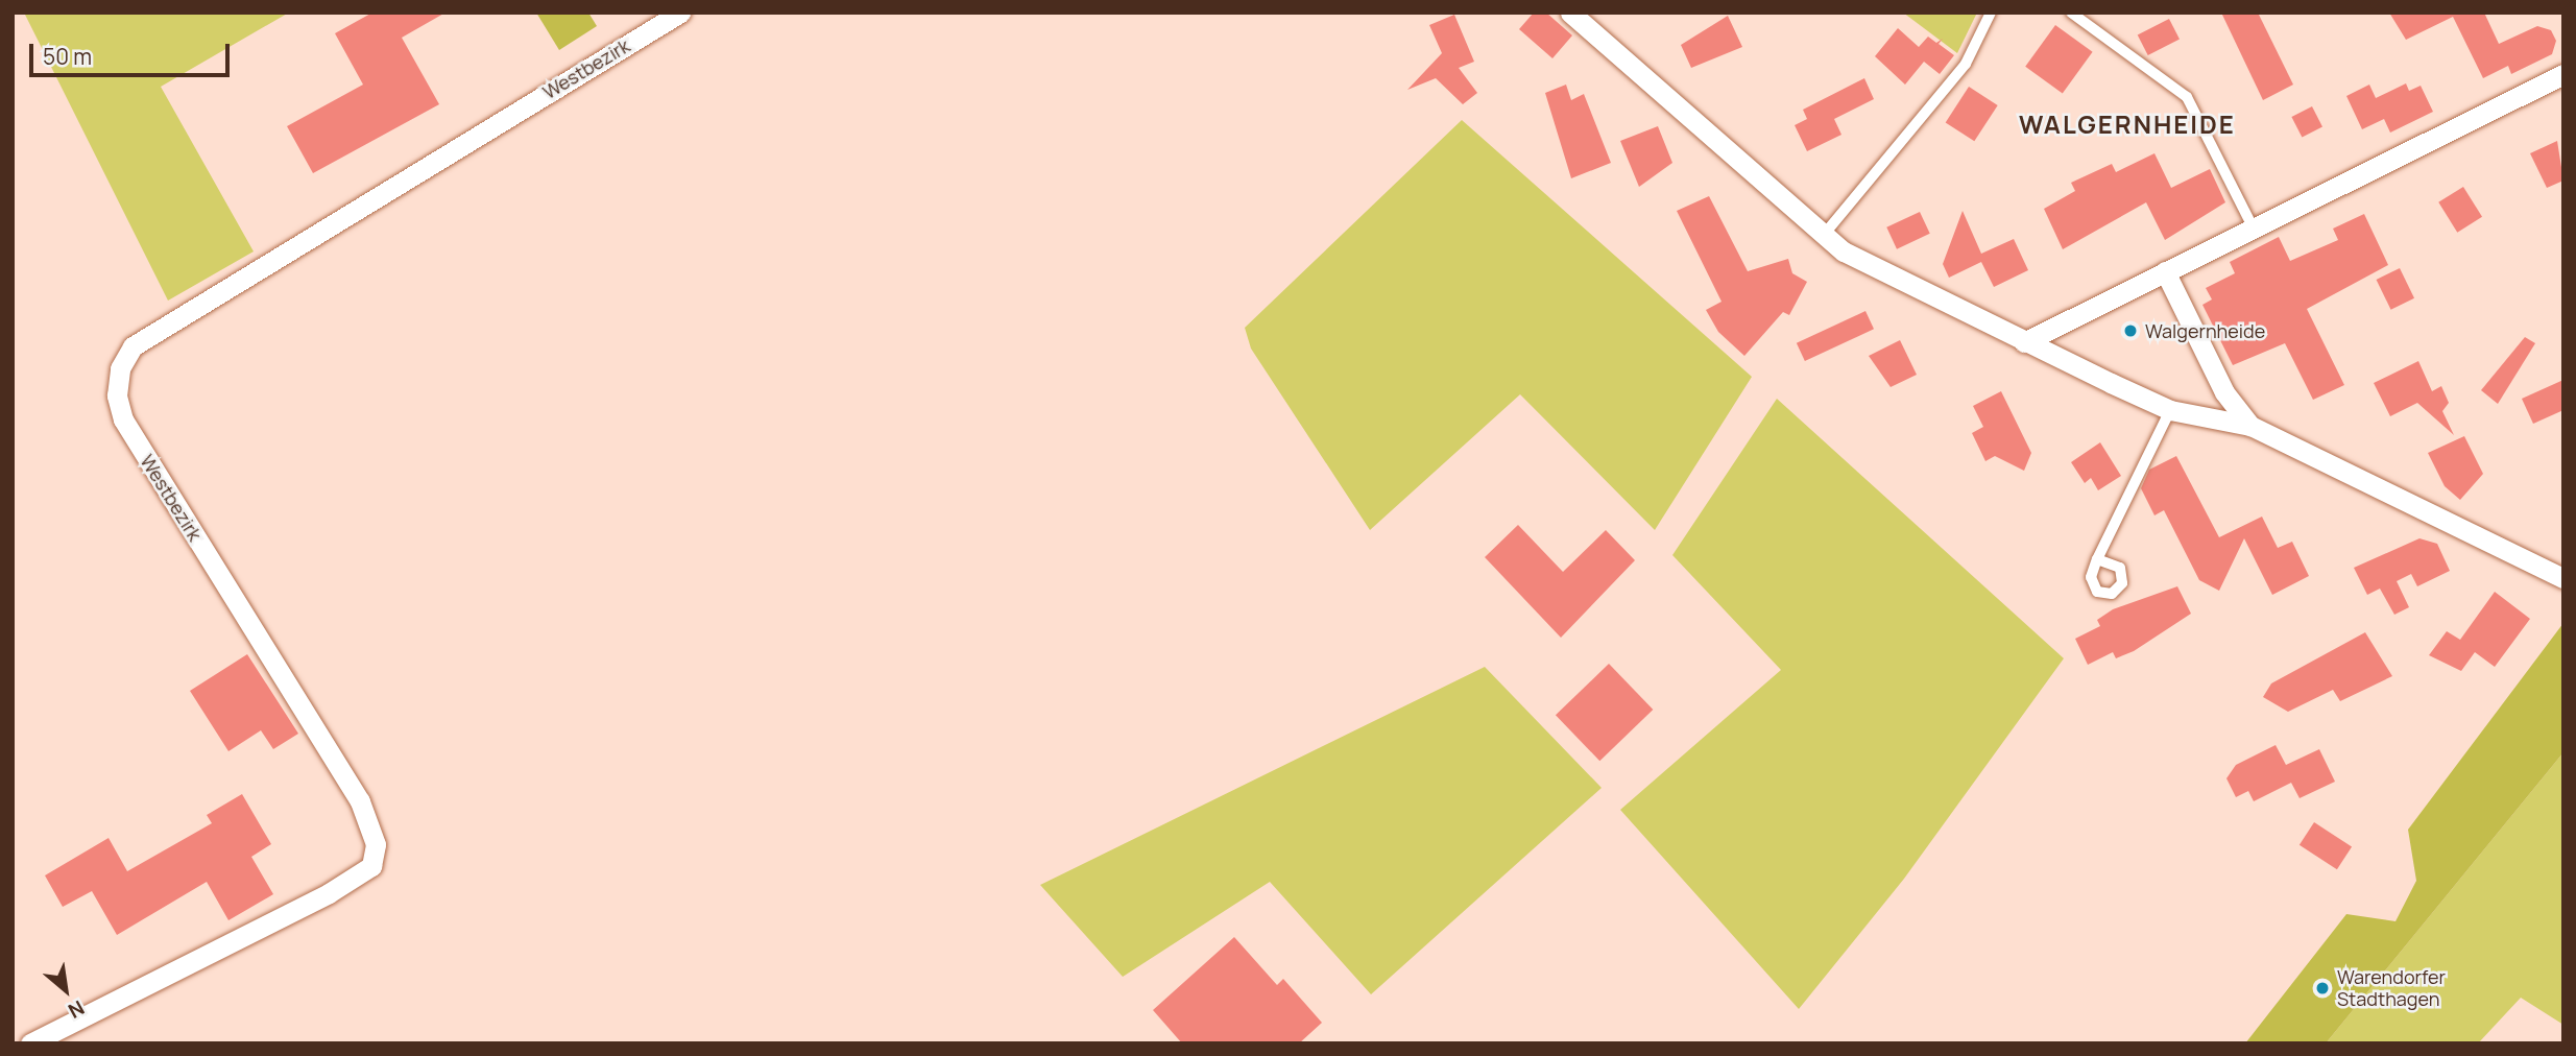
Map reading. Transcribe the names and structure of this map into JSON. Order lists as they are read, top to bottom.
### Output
{
  "streets": {
    "street": ["Westbezirk"]
  },
  "districts": ["WALGERNHEIDE"],
  "places": ["Walgernheide", "Warendorfer Stadthagen"],
  "scale_bar": "50 m",
  "north": "bottom right"
}
